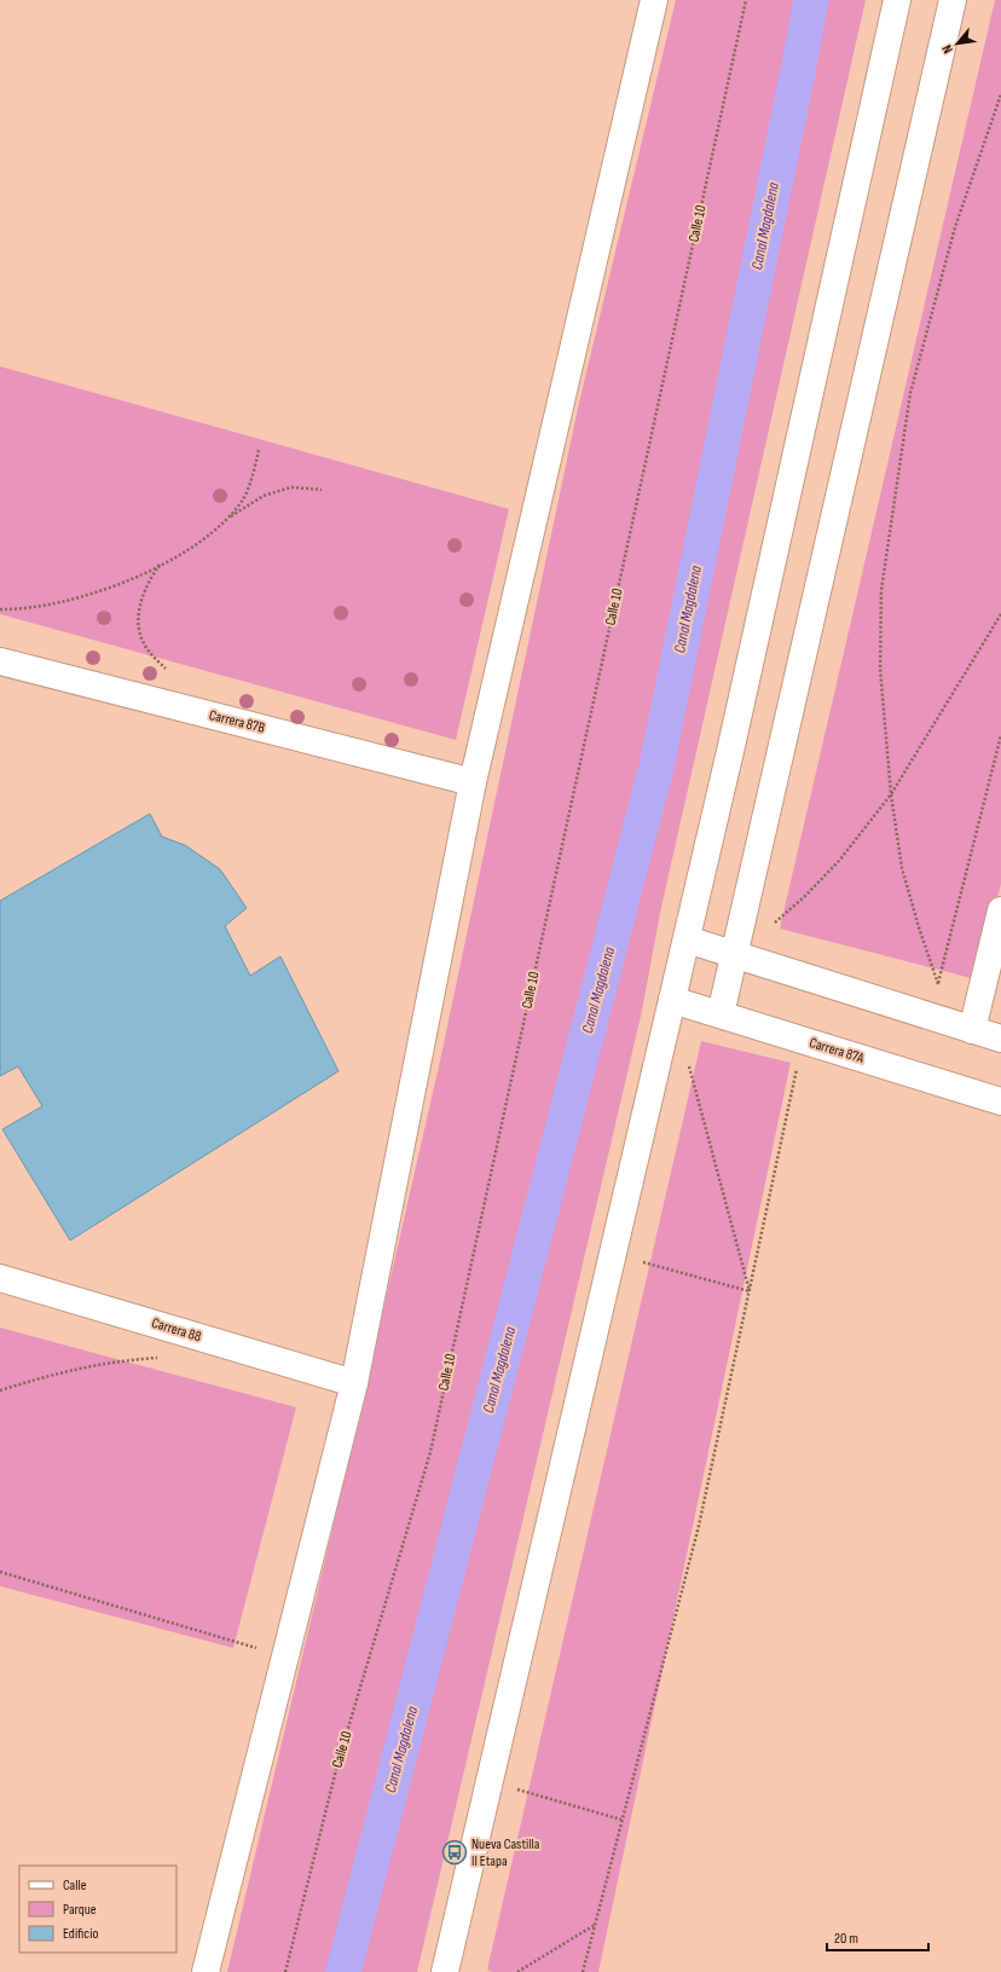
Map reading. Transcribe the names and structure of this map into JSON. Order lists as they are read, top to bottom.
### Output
{
  "streets": {
    "street": ["Carrera 87B", "Carrera 87A", "Carrera 88"],
    "path": ["Calle 10"]
  },
  "water": ["Canal Magdalena"],
  "places": {
    "bus stop": ["Nueva Castilla II Etapa"]
  },
  "legend": ["Calle", "Parque", "Edificio"],
  "scale_bar": "20 m",
  "north": "bottom left"
}
